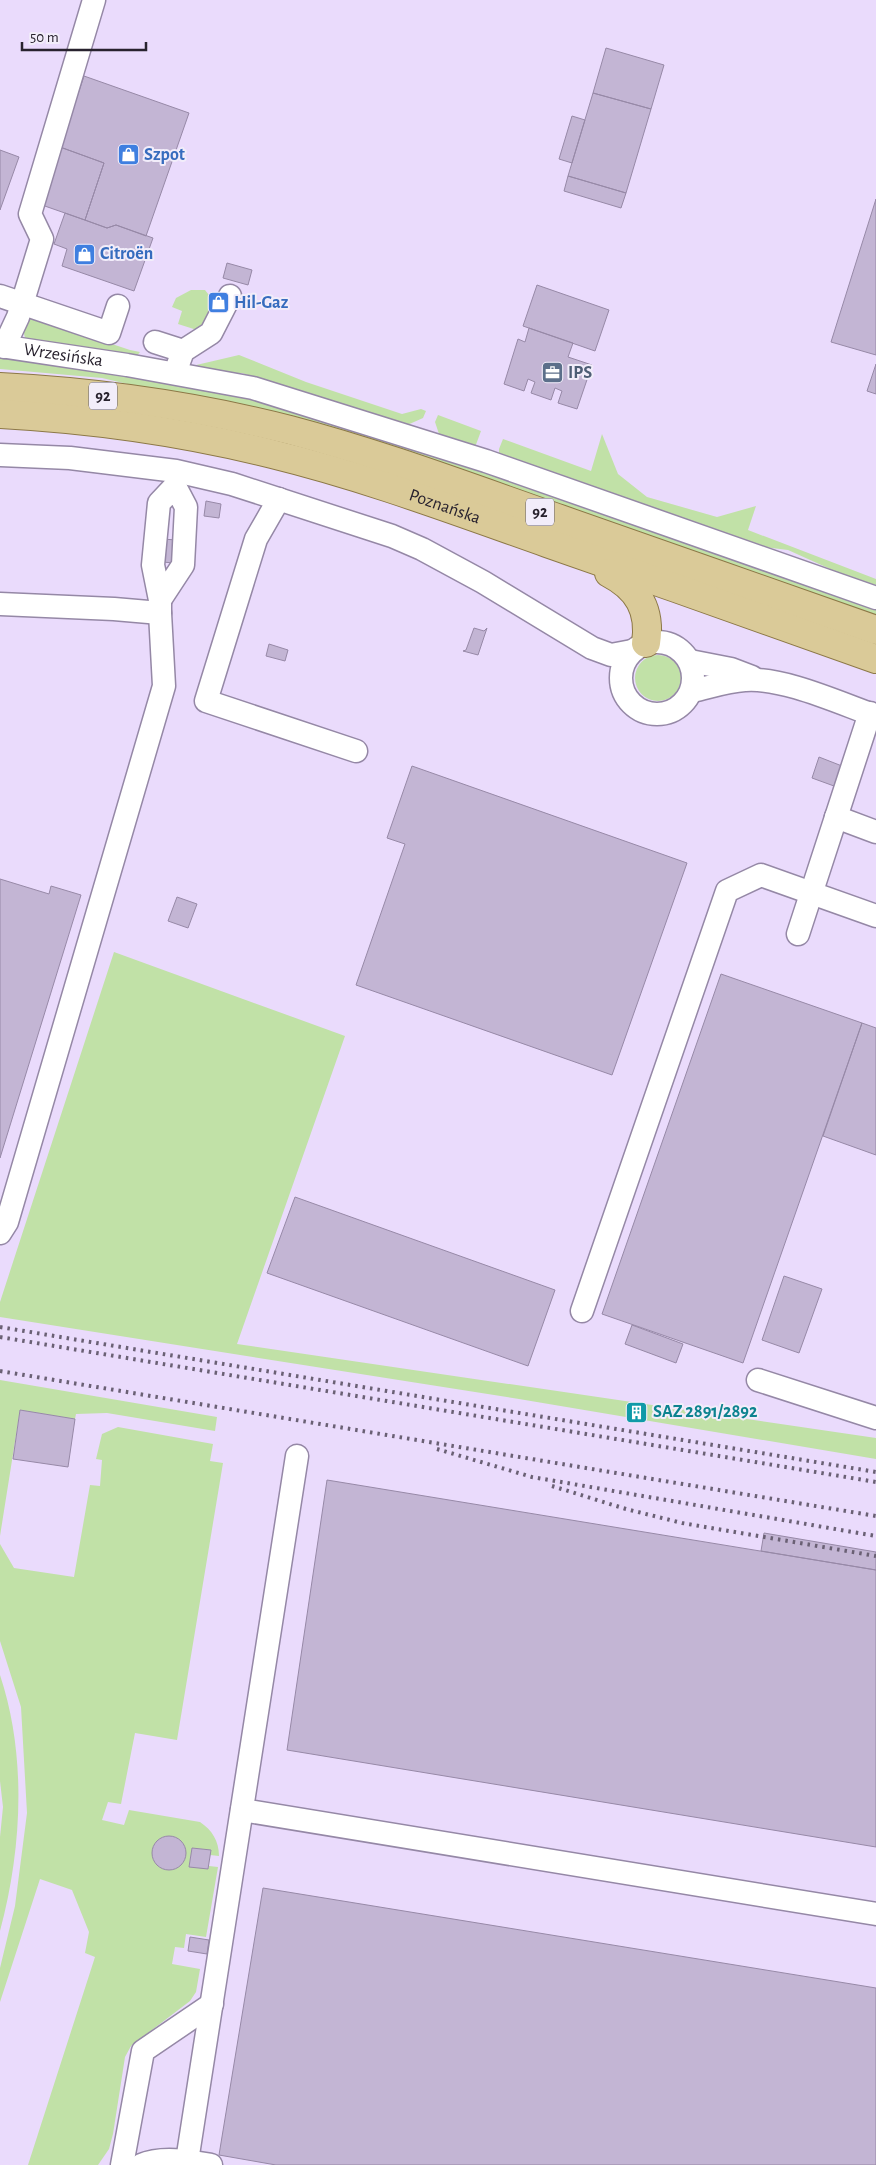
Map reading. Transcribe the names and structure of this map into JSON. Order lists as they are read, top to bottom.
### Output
{
  "streets": {
    "main road": ["92", "Poznańska"],
    "street": ["Wrzesińska"]
  },
  "places": {
    "shop": ["Szpot", "Citroën", "Hil-Gaz"],
    "office": ["IPS"],
    "building": ["SAZ 2891/2892"]
  },
  "scale_bar": "50 m"
}
